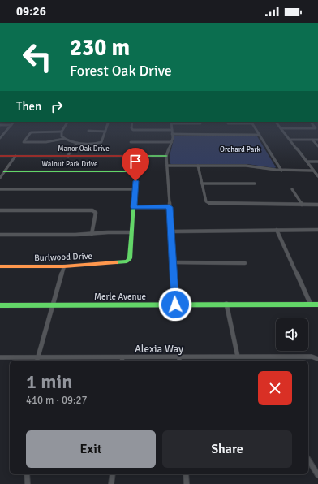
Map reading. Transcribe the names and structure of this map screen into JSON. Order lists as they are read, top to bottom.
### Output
{
  "streets": {
    "street": [
      "Manor Oak Drive",
      "Walnut Park Drive",
      "Burlwood Drive",
      "Merle Avenue",
      "Alexia Way"
    ]
  },
  "parks": ["Orchard Park"],
  "page": {
    "status": "09:26",
    "turn": ["230 m", "Forest Oak Drive"],
    "then": "Then",
    "heading": ["1 min", "410 m · 09:27"],
    "buttons": ["Exit", "Share"]
  }
}
